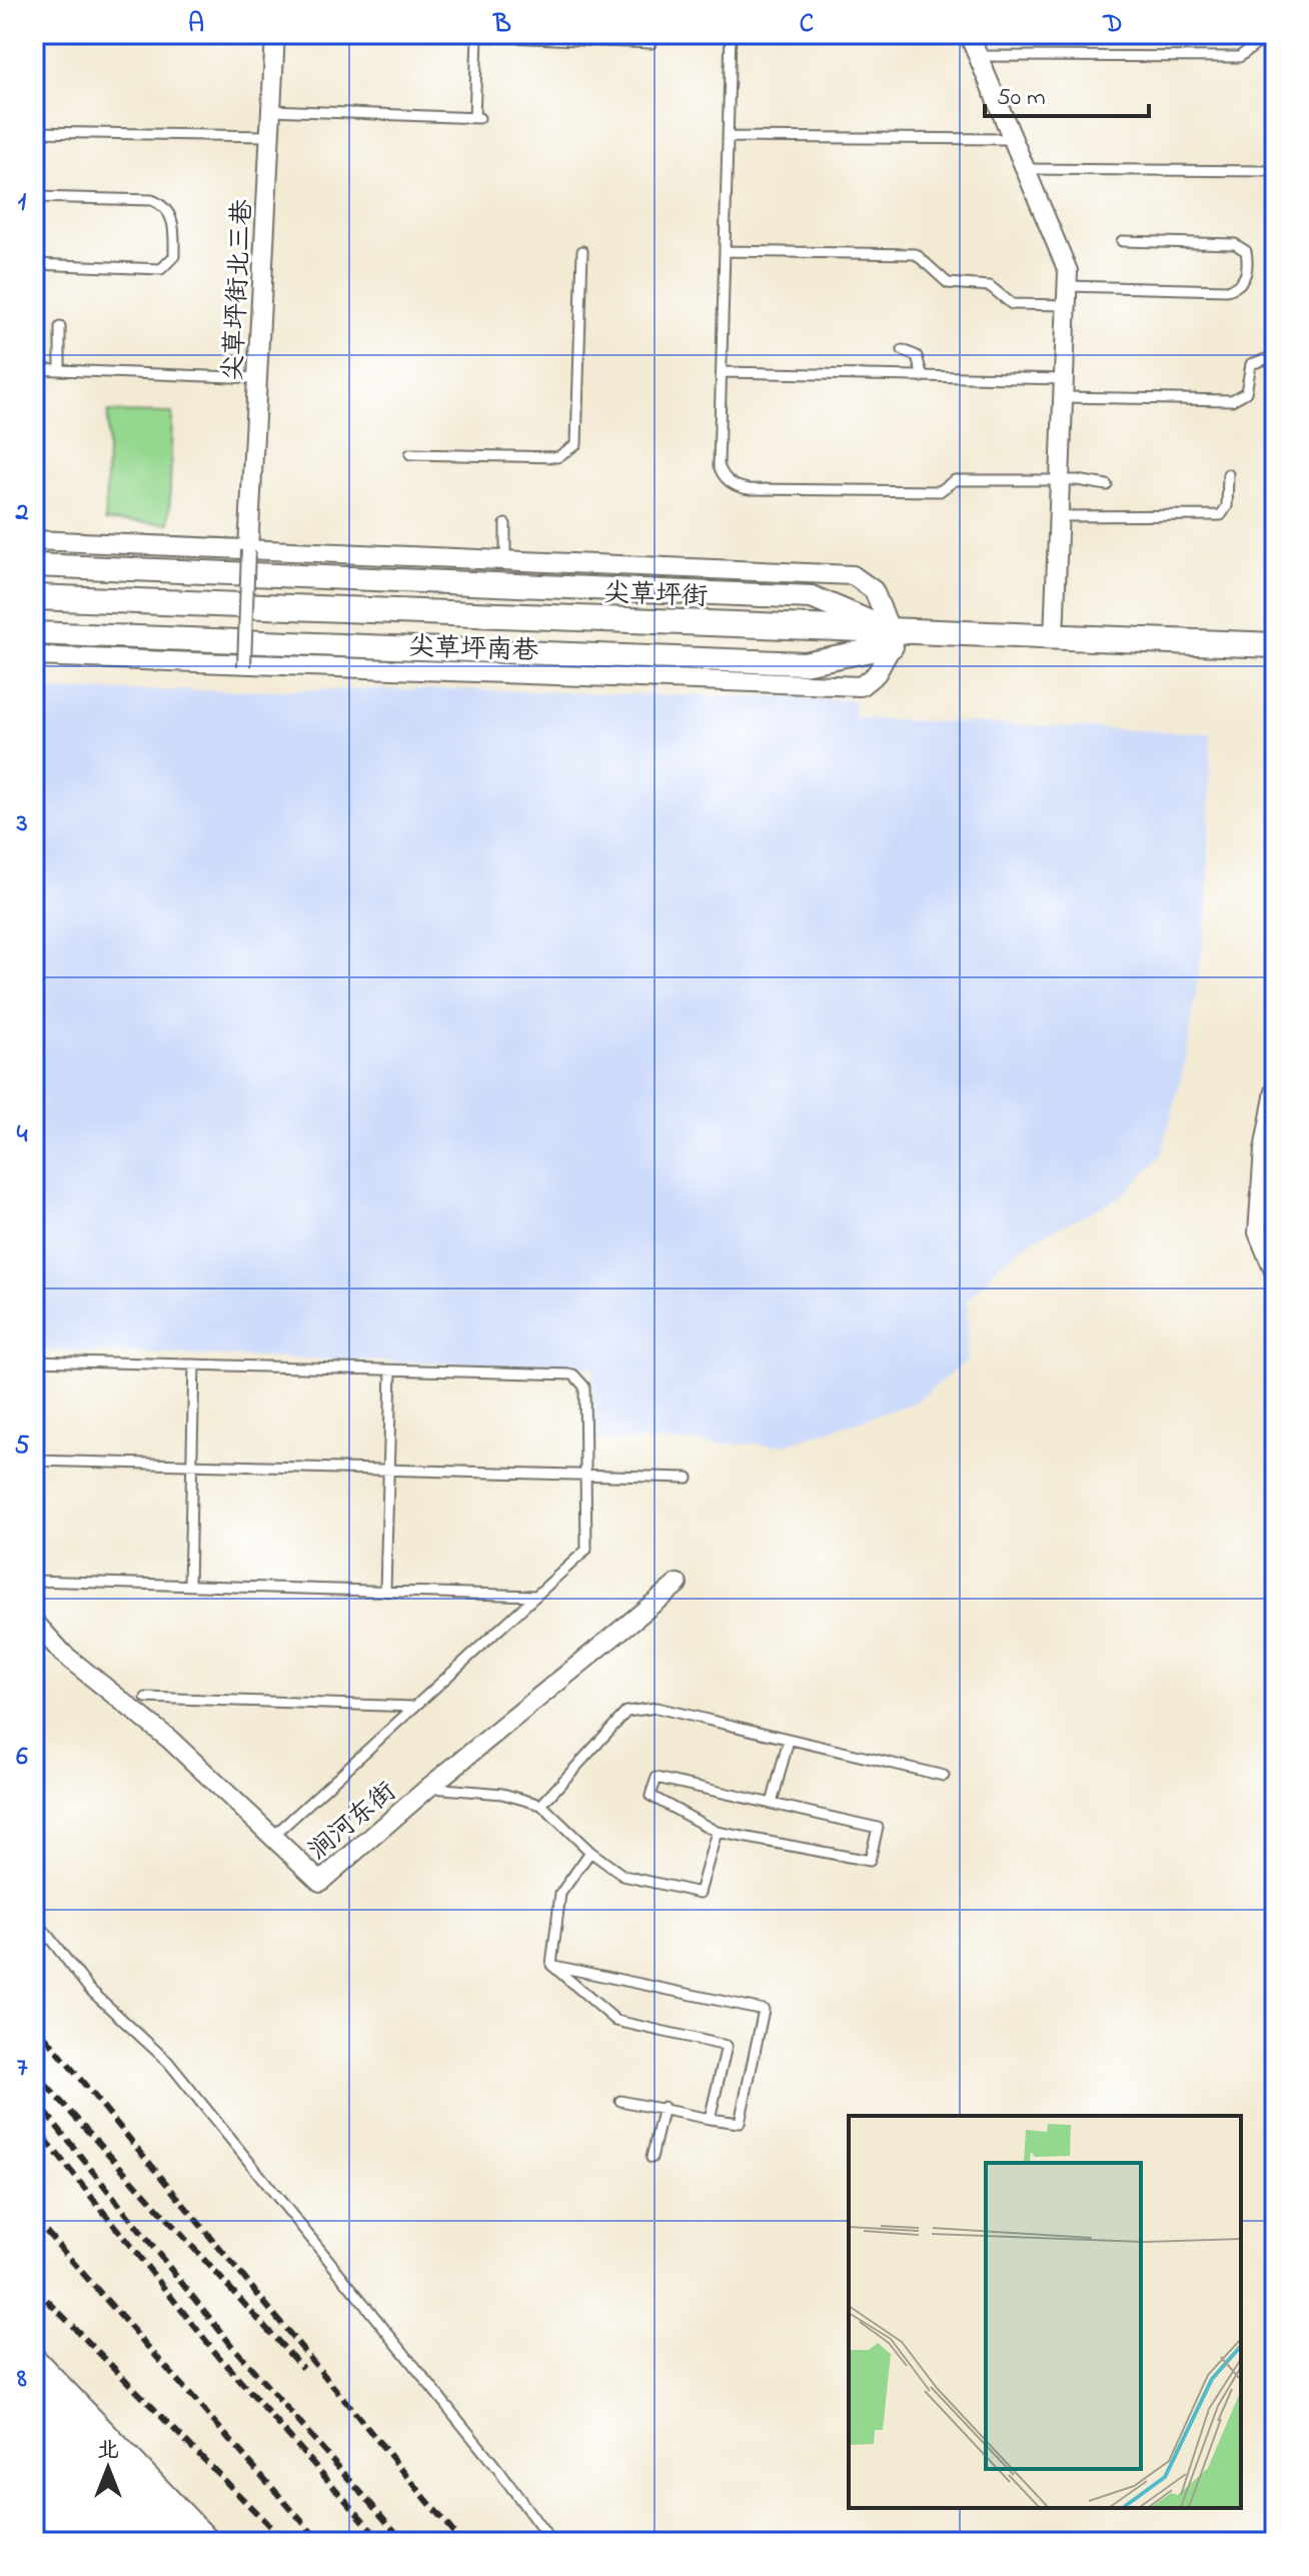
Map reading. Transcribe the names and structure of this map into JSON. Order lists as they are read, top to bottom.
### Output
{
  "streets": {
    "main road": ["尖草坪街"],
    "street": ["尖草坪街北三巷", "尖草坪南巷", "涧河东街"]
  },
  "crossings": [
    ["尖草坪街", "尖草坪南巷"]
  ],
  "scale_bar": "50 m",
  "north": "top",
  "grid": {
    "columns": [
      "A",
      "B",
      "C",
      "D"
    ],
    "rows": [
      "1",
      "2",
      "3",
      "4",
      "5",
      "6",
      "7",
      "8"
    ]
  }
}
